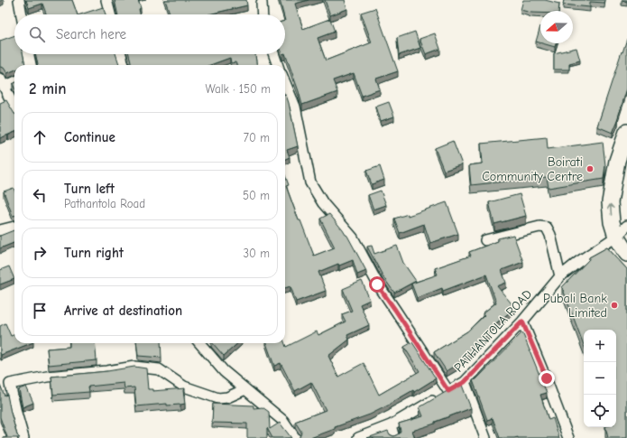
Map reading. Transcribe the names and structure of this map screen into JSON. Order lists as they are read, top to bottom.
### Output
{
  "streets": {
    "street": ["PATHANTOLA ROAD"]
  },
  "places": ["Boirati Community Centre", "Pubali Bank Limited"],
  "north": "left",
  "page": {
    "search": "Search here",
    "heading": ["2 min", "Walk · 150 m"],
    "list": [
      ["Continue", "70 m"],
      ["Turn left", "Pathantola Road", "50 m"],
      ["Turn right", "30 m"],
      "Arrive at destination"
    ],
    "map_buttons": ["+", "−"]
  }
}
